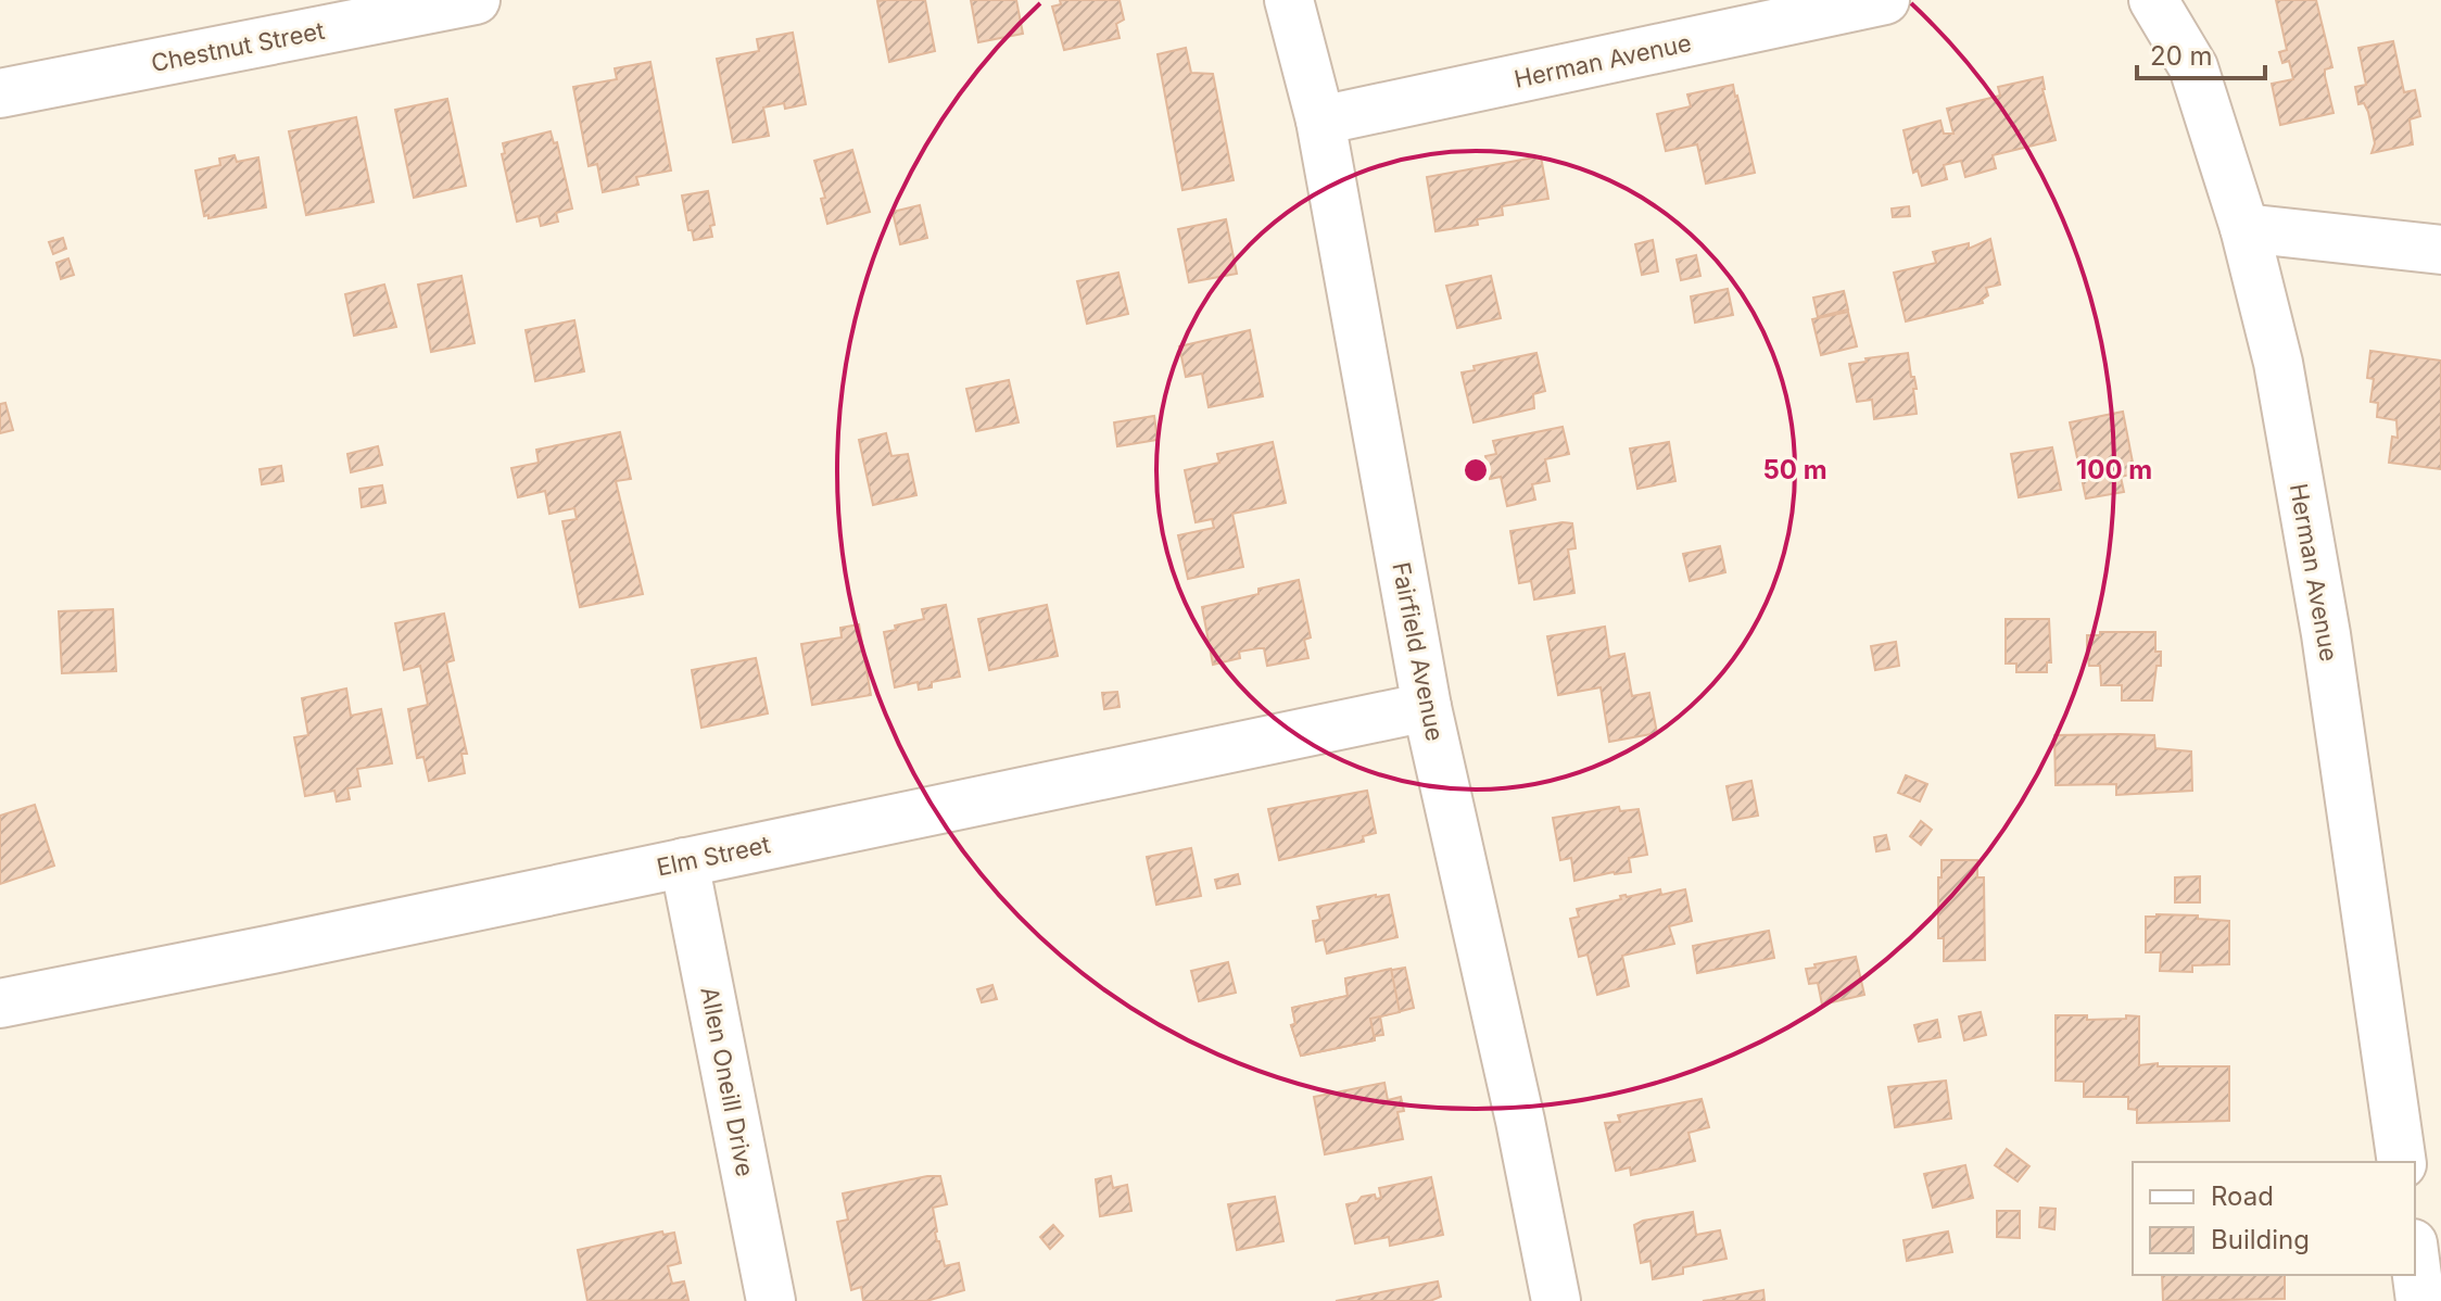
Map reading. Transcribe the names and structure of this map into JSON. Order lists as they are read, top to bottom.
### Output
{
  "streets": {
    "street": [
      "Chestnut Street",
      "Herman Avenue",
      "Fairfield Avenue",
      "Elm Street",
      "Allen Oneill Drive"
    ]
  },
  "crossings": [
    ["Herman Avenue", "Fairfield Avenue"],
    ["Fairfield Avenue", "Elm Street"],
    ["Elm Street", "Allen Oneill Drive"]
  ],
  "legend": ["Road", "Building"],
  "scale_bar": "20 m",
  "rings": ["50 m", "100 m"]
}
